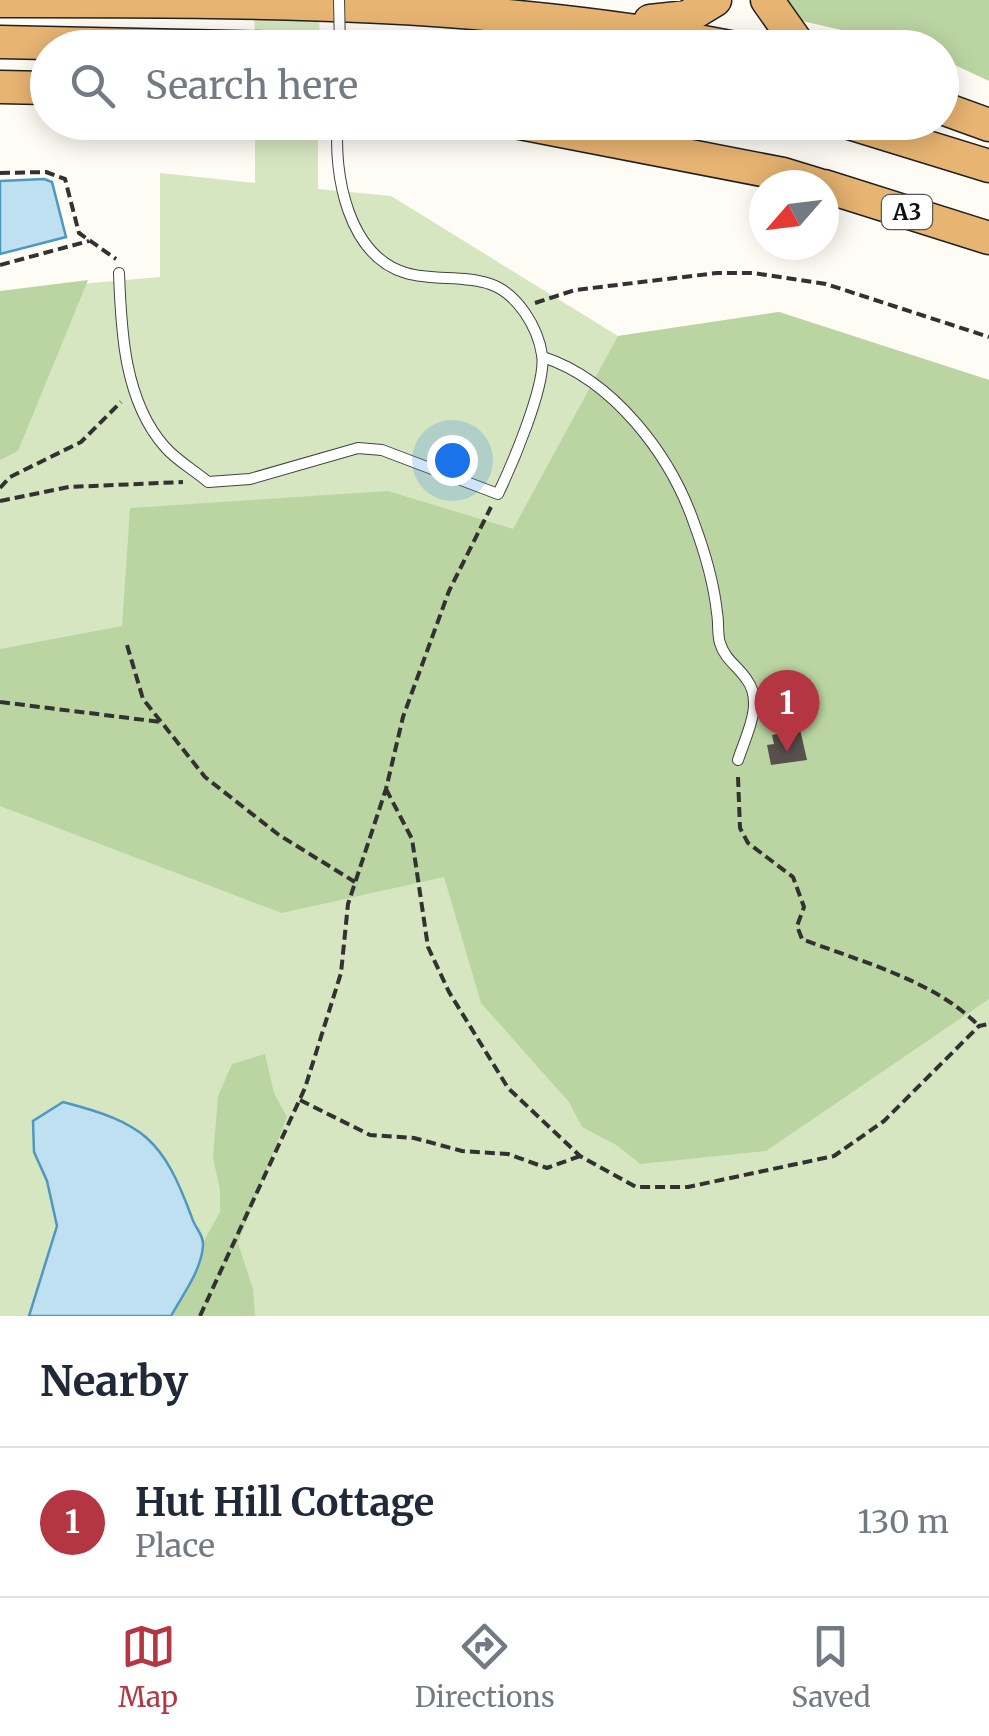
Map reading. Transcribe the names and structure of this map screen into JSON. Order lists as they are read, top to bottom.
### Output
{
  "streets": {
    "highway": ["A3"]
  },
  "north": "bottom left",
  "page": {
    "search": "Search here",
    "pins": "1",
    "heading": "Nearby",
    "list": [
      {
        "mark": "1",
        "name": "Hut Hill Cottage",
        "note": "Place",
        "value": "130 m"
      }
    ],
    "nav": ["Map", "Directions", "Saved"]
  }
}
